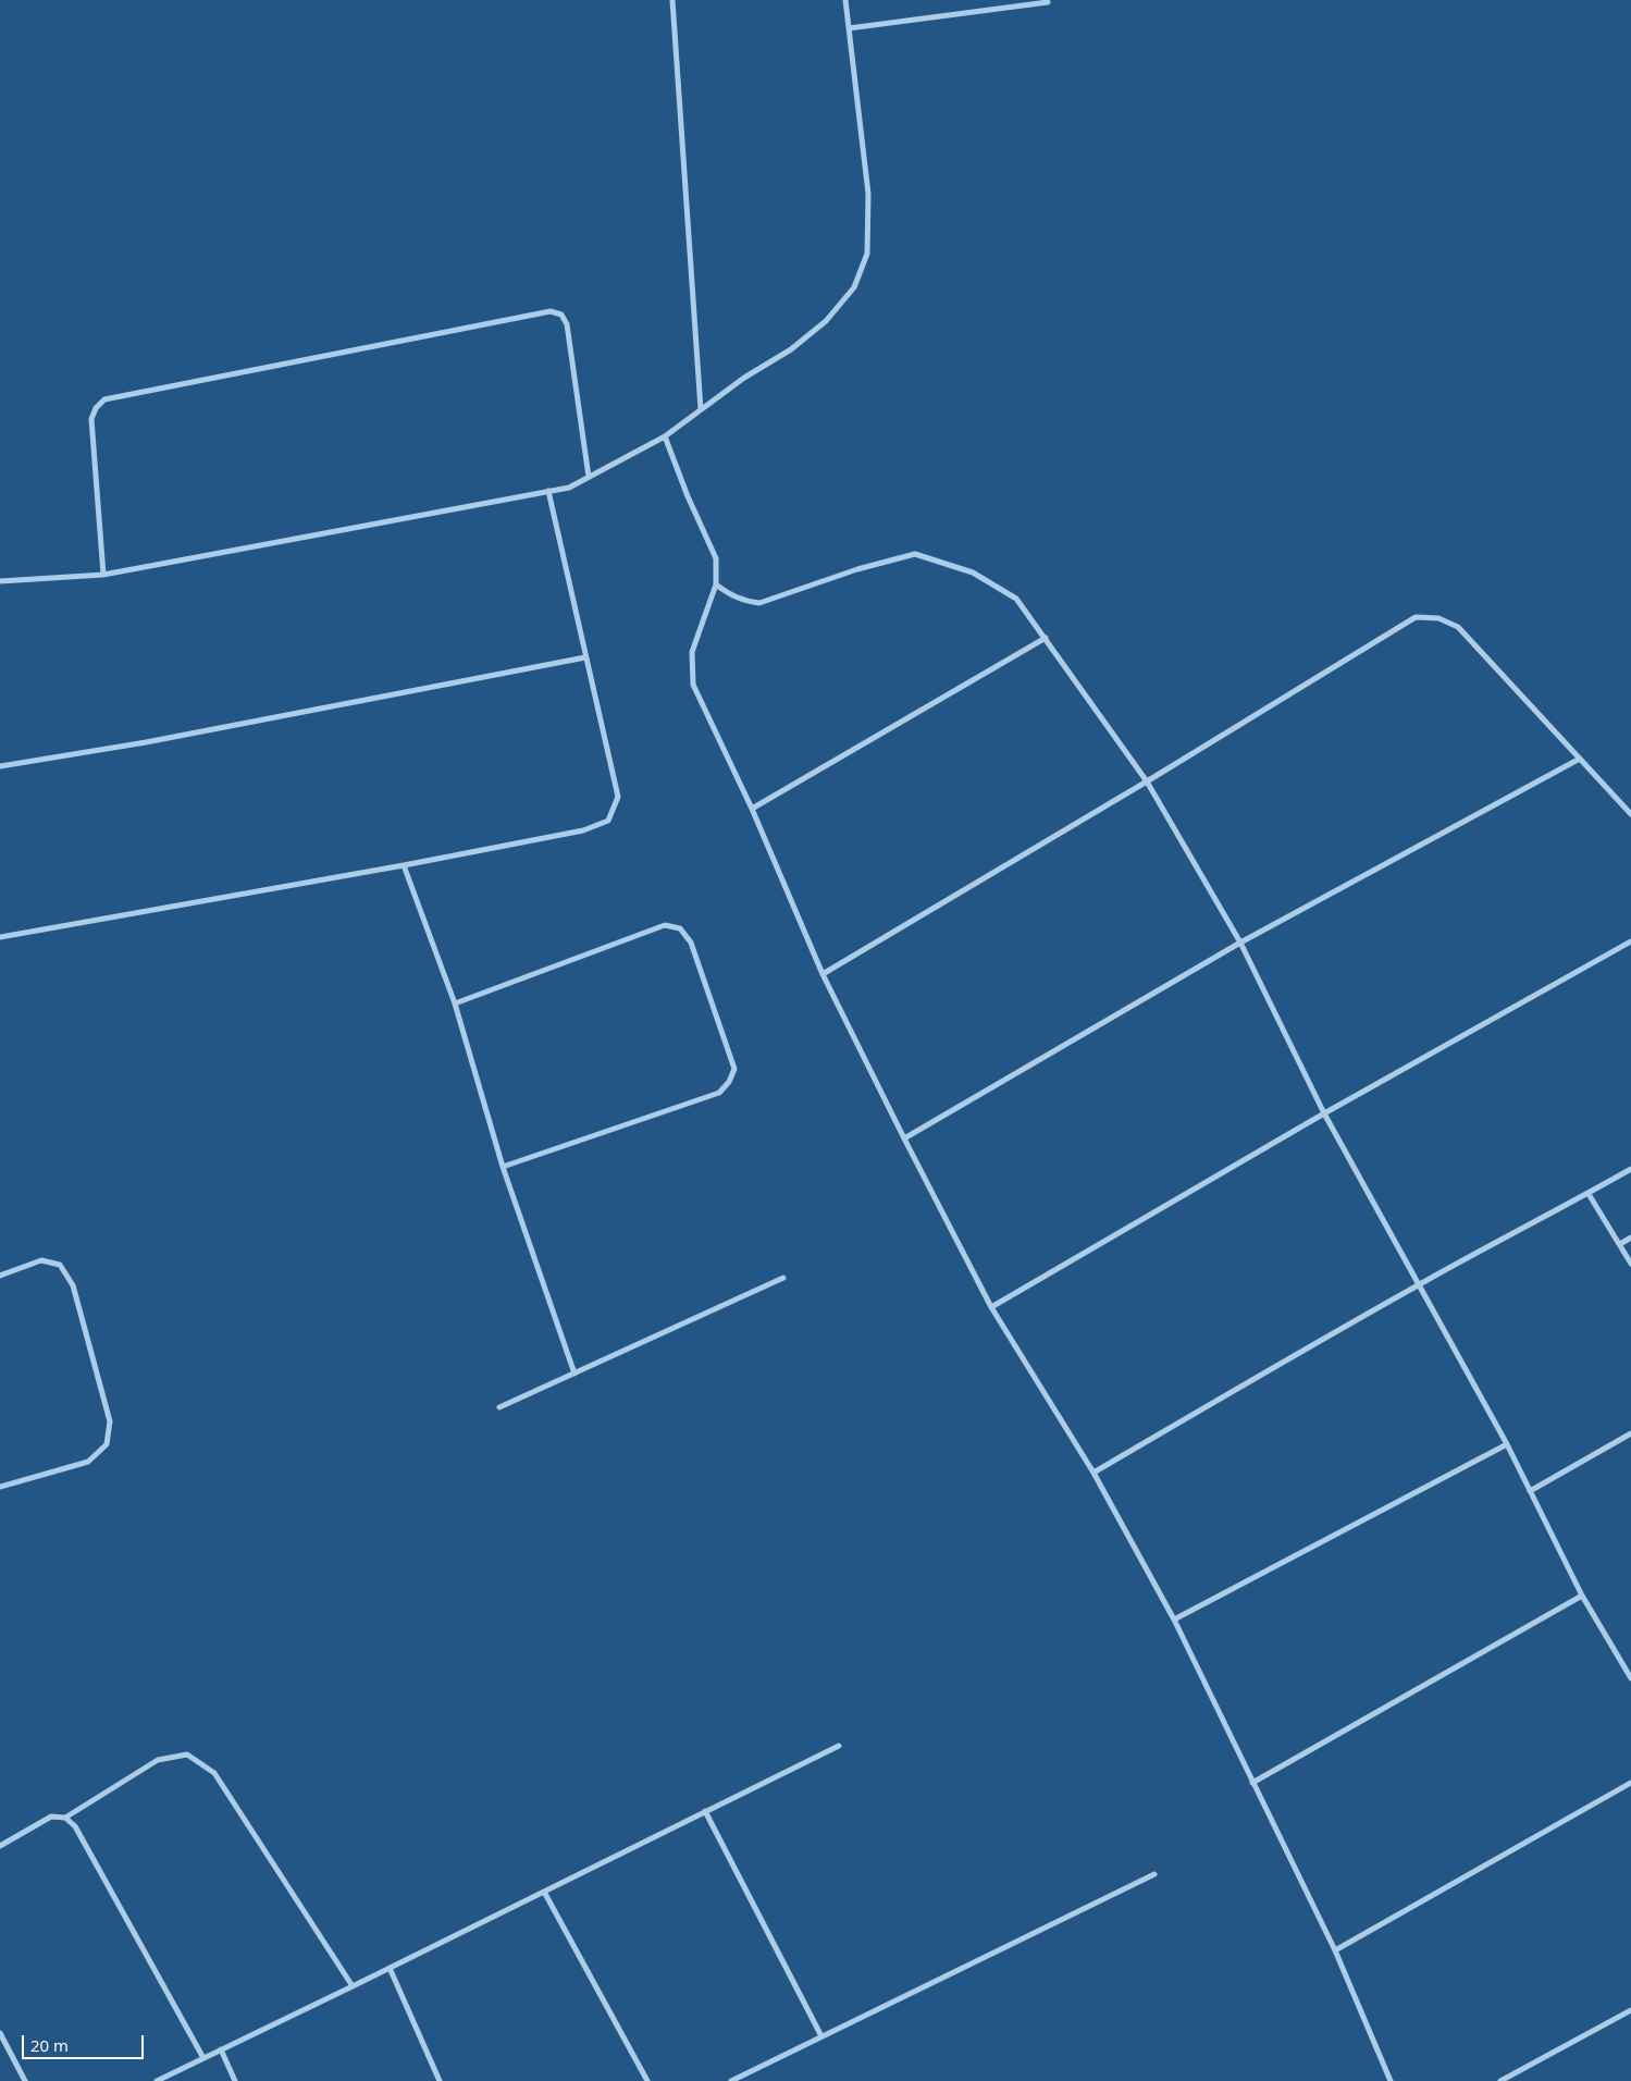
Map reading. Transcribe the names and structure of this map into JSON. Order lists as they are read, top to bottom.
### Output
{
  "scale_bar": "20 m"
}
